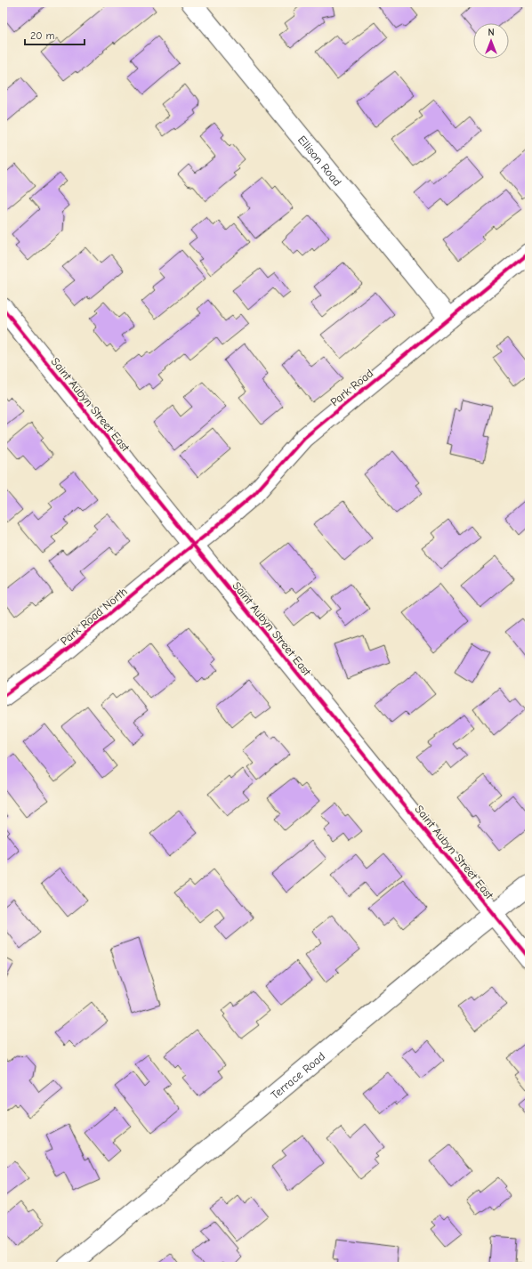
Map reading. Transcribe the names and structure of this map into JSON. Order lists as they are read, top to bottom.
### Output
{
  "streets": {
    "street": [
      "Ellison Road",
      "Park Road",
      "Saint Aubyn Street East",
      "Park Road North",
      "Terrace Road"
    ]
  },
  "crossings": [
    ["Ellison Road", "Park Road"],
    ["Park Road", "Saint Aubyn Street East"],
    ["Park Road", "Park Road North"],
    ["Saint Aubyn Street East", "Park Road North"],
    ["Saint Aubyn Street East", "Terrace Road"]
  ],
  "scale_bar": "20 m",
  "north": "top"
}
